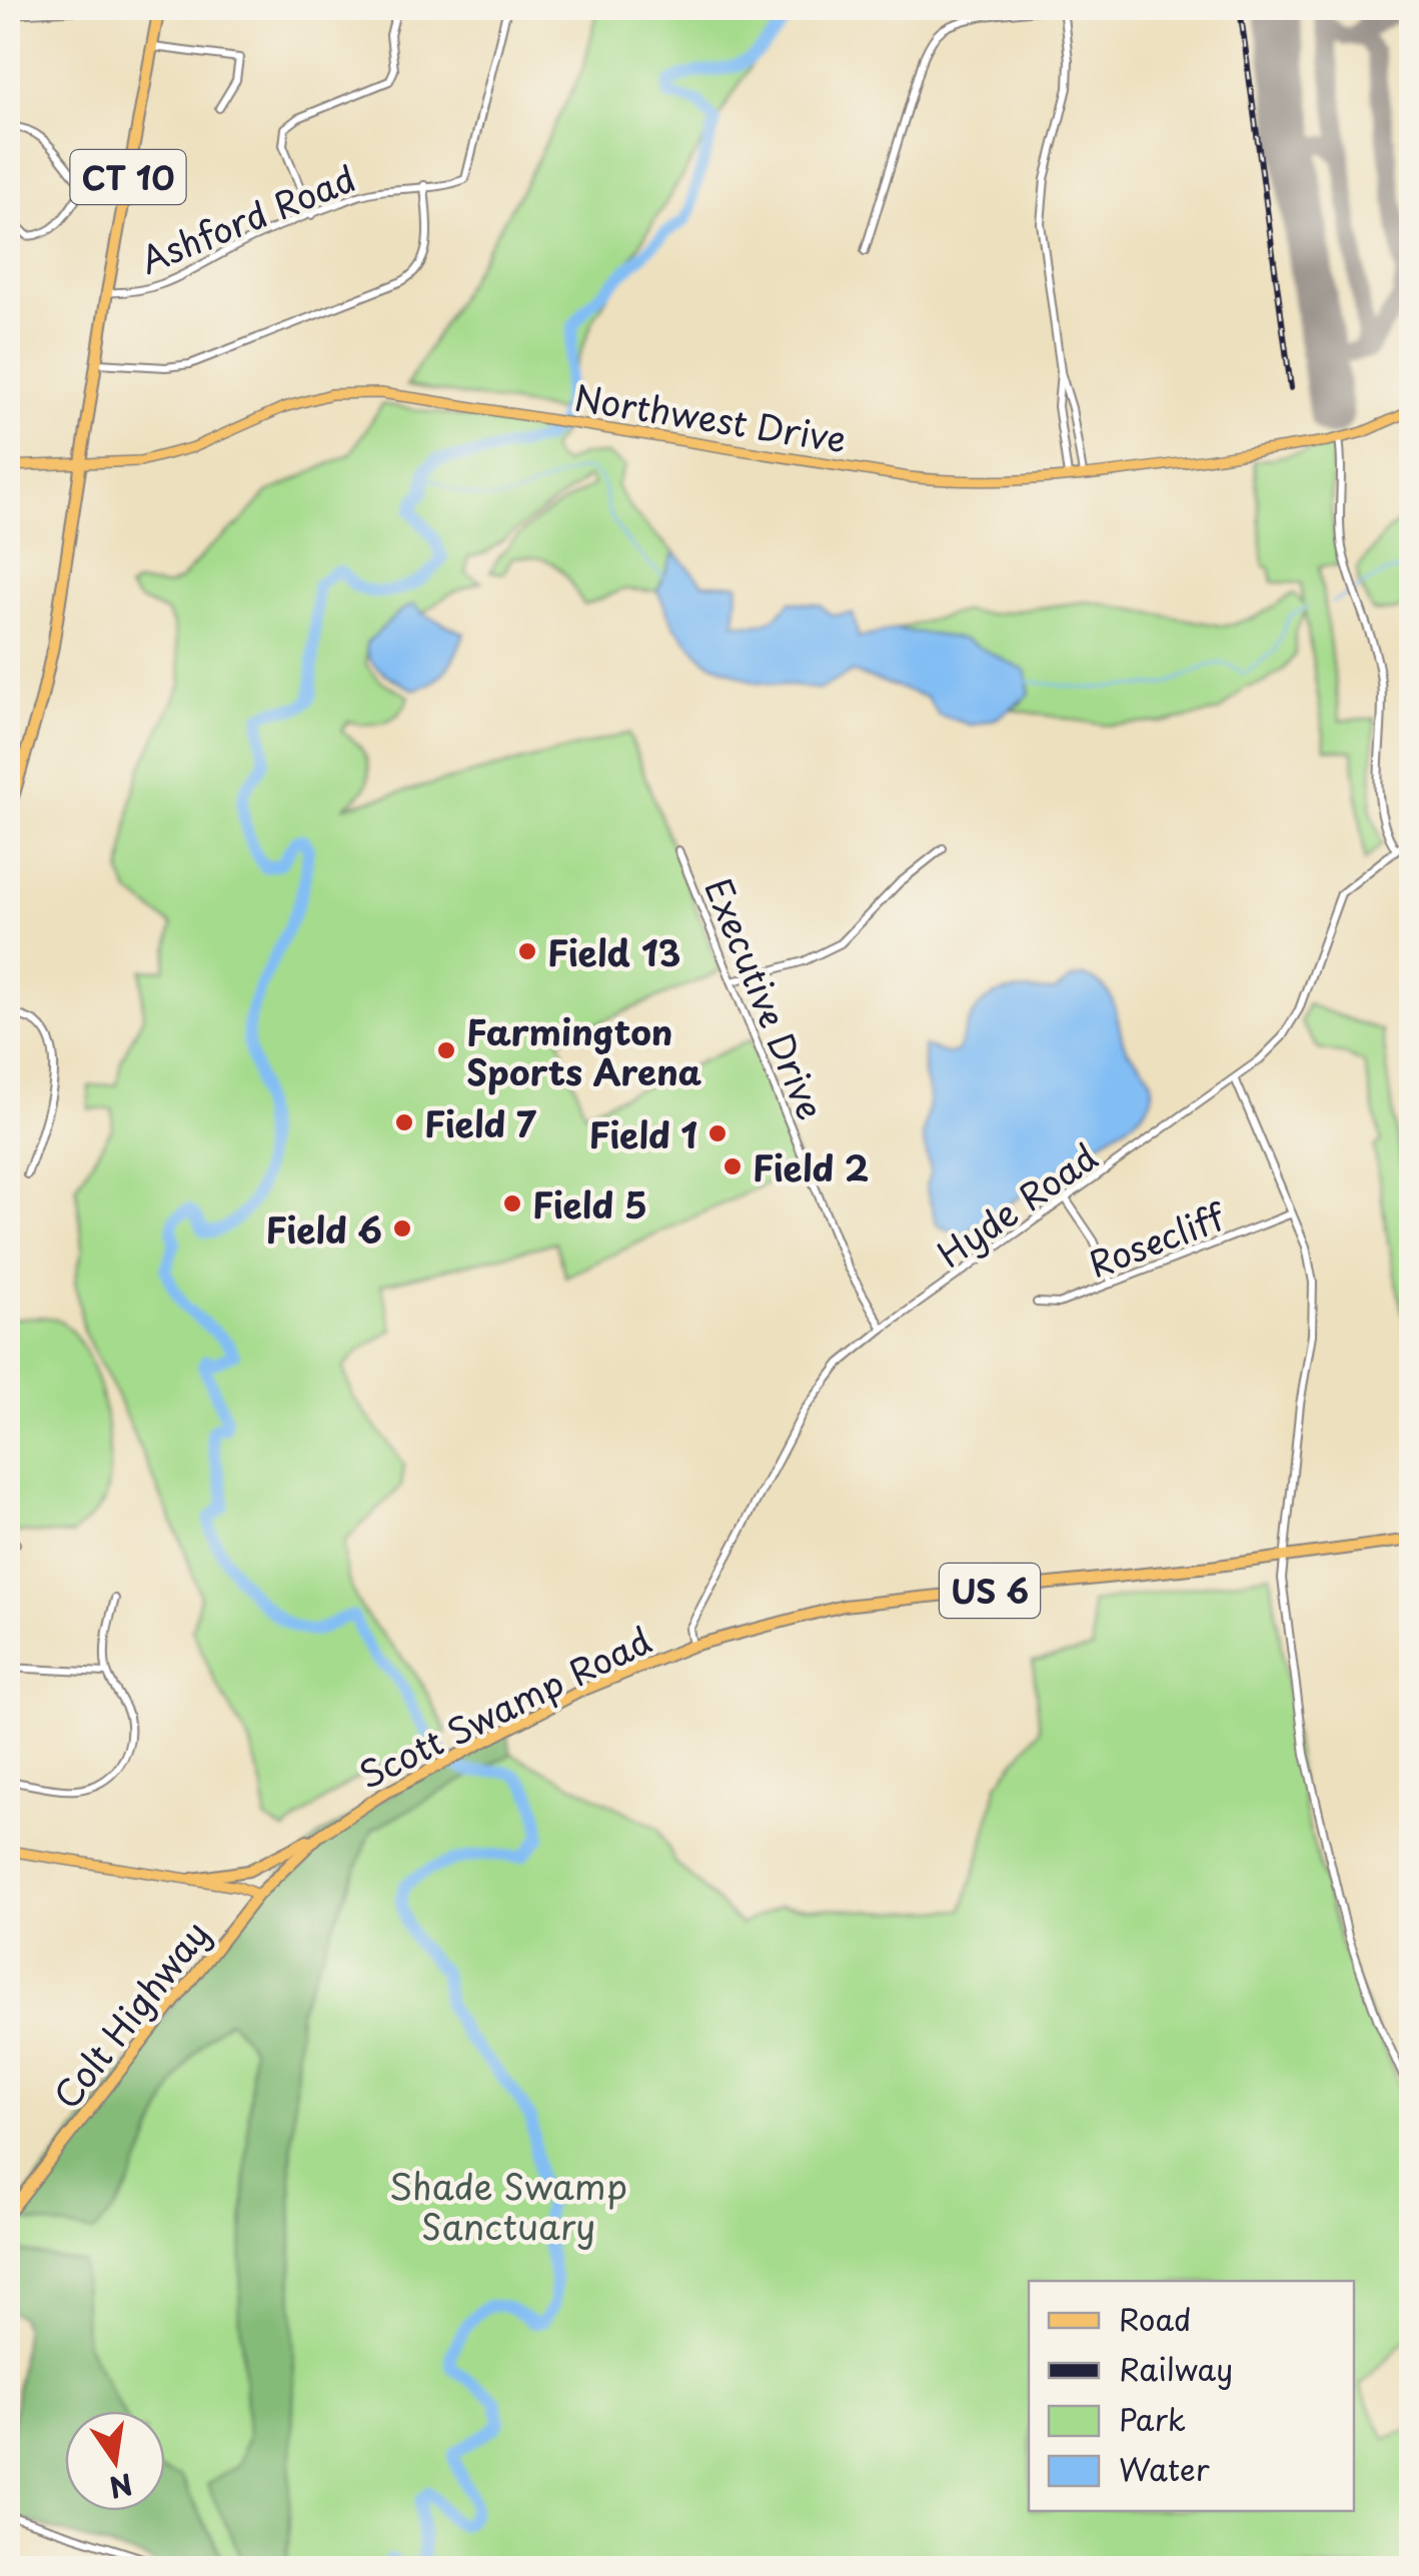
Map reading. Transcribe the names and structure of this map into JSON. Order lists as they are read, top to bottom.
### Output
{
  "streets": {
    "highway": [
      "CT 10",
      "US 6",
      "Scott Swamp Road",
      "Colt Highway"
    ],
    "main road": ["Northwest Drive"],
    "street": [
      "Ashford Road",
      "Executive Drive",
      "Hyde Road",
      "Rosecliff"
    ]
  },
  "crossings": [
    ["CT 10", "Ashford Road"],
    ["CT 10", "Northwest Drive"],
    ["Executive Drive", "Hyde Road"],
    ["Hyde Road", "Scott Swamp Road"],
    ["Scott Swamp Road", "Colt Highway"]
  ],
  "parks": ["Shade Swamp Sanctuary"],
  "places": [
    "Field 13",
    "Farmington Sports Arena",
    "Field 7",
    "Field 1",
    "Field 2",
    "Field 5",
    "Field 6"
  ],
  "legend": [
    "Road",
    "Railway",
    "Park",
    "Water"
  ],
  "north": "bottom"
}
